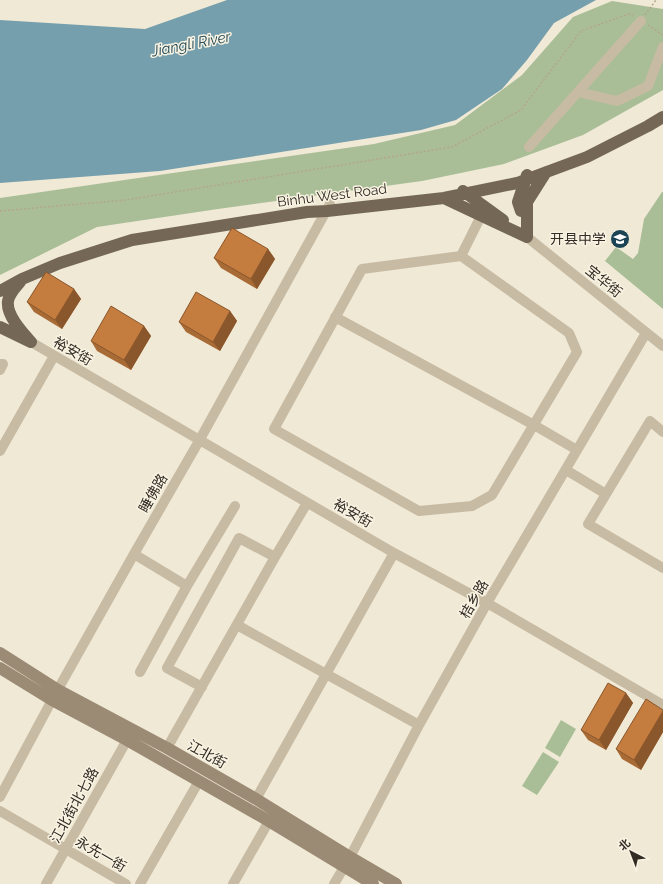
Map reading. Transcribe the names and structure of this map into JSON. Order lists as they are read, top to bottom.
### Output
{
  "streets": {
    "main road": ["Binhu West Road", "江北街"],
    "street": [
      "宝华街",
      "裕安街",
      "睡佛路",
      "桔乡路",
      "江北街北七路",
      "永先一街"
    ]
  },
  "crossings": [
    ["Binhu West Road", "睡佛路"],
    ["宝华街", "桔乡路"],
    ["裕安街", "睡佛路"],
    ["裕安街", "桔乡路"],
    ["睡佛路", "江北街"],
    ["桔乡路", "江北街"],
    ["江北街", "江北街北七路"],
    ["江北街北七路", "永先一街"]
  ],
  "water": ["Jiangli River"],
  "places": {
    "school or university": ["开县中学"]
  },
  "north": "top left"
}
